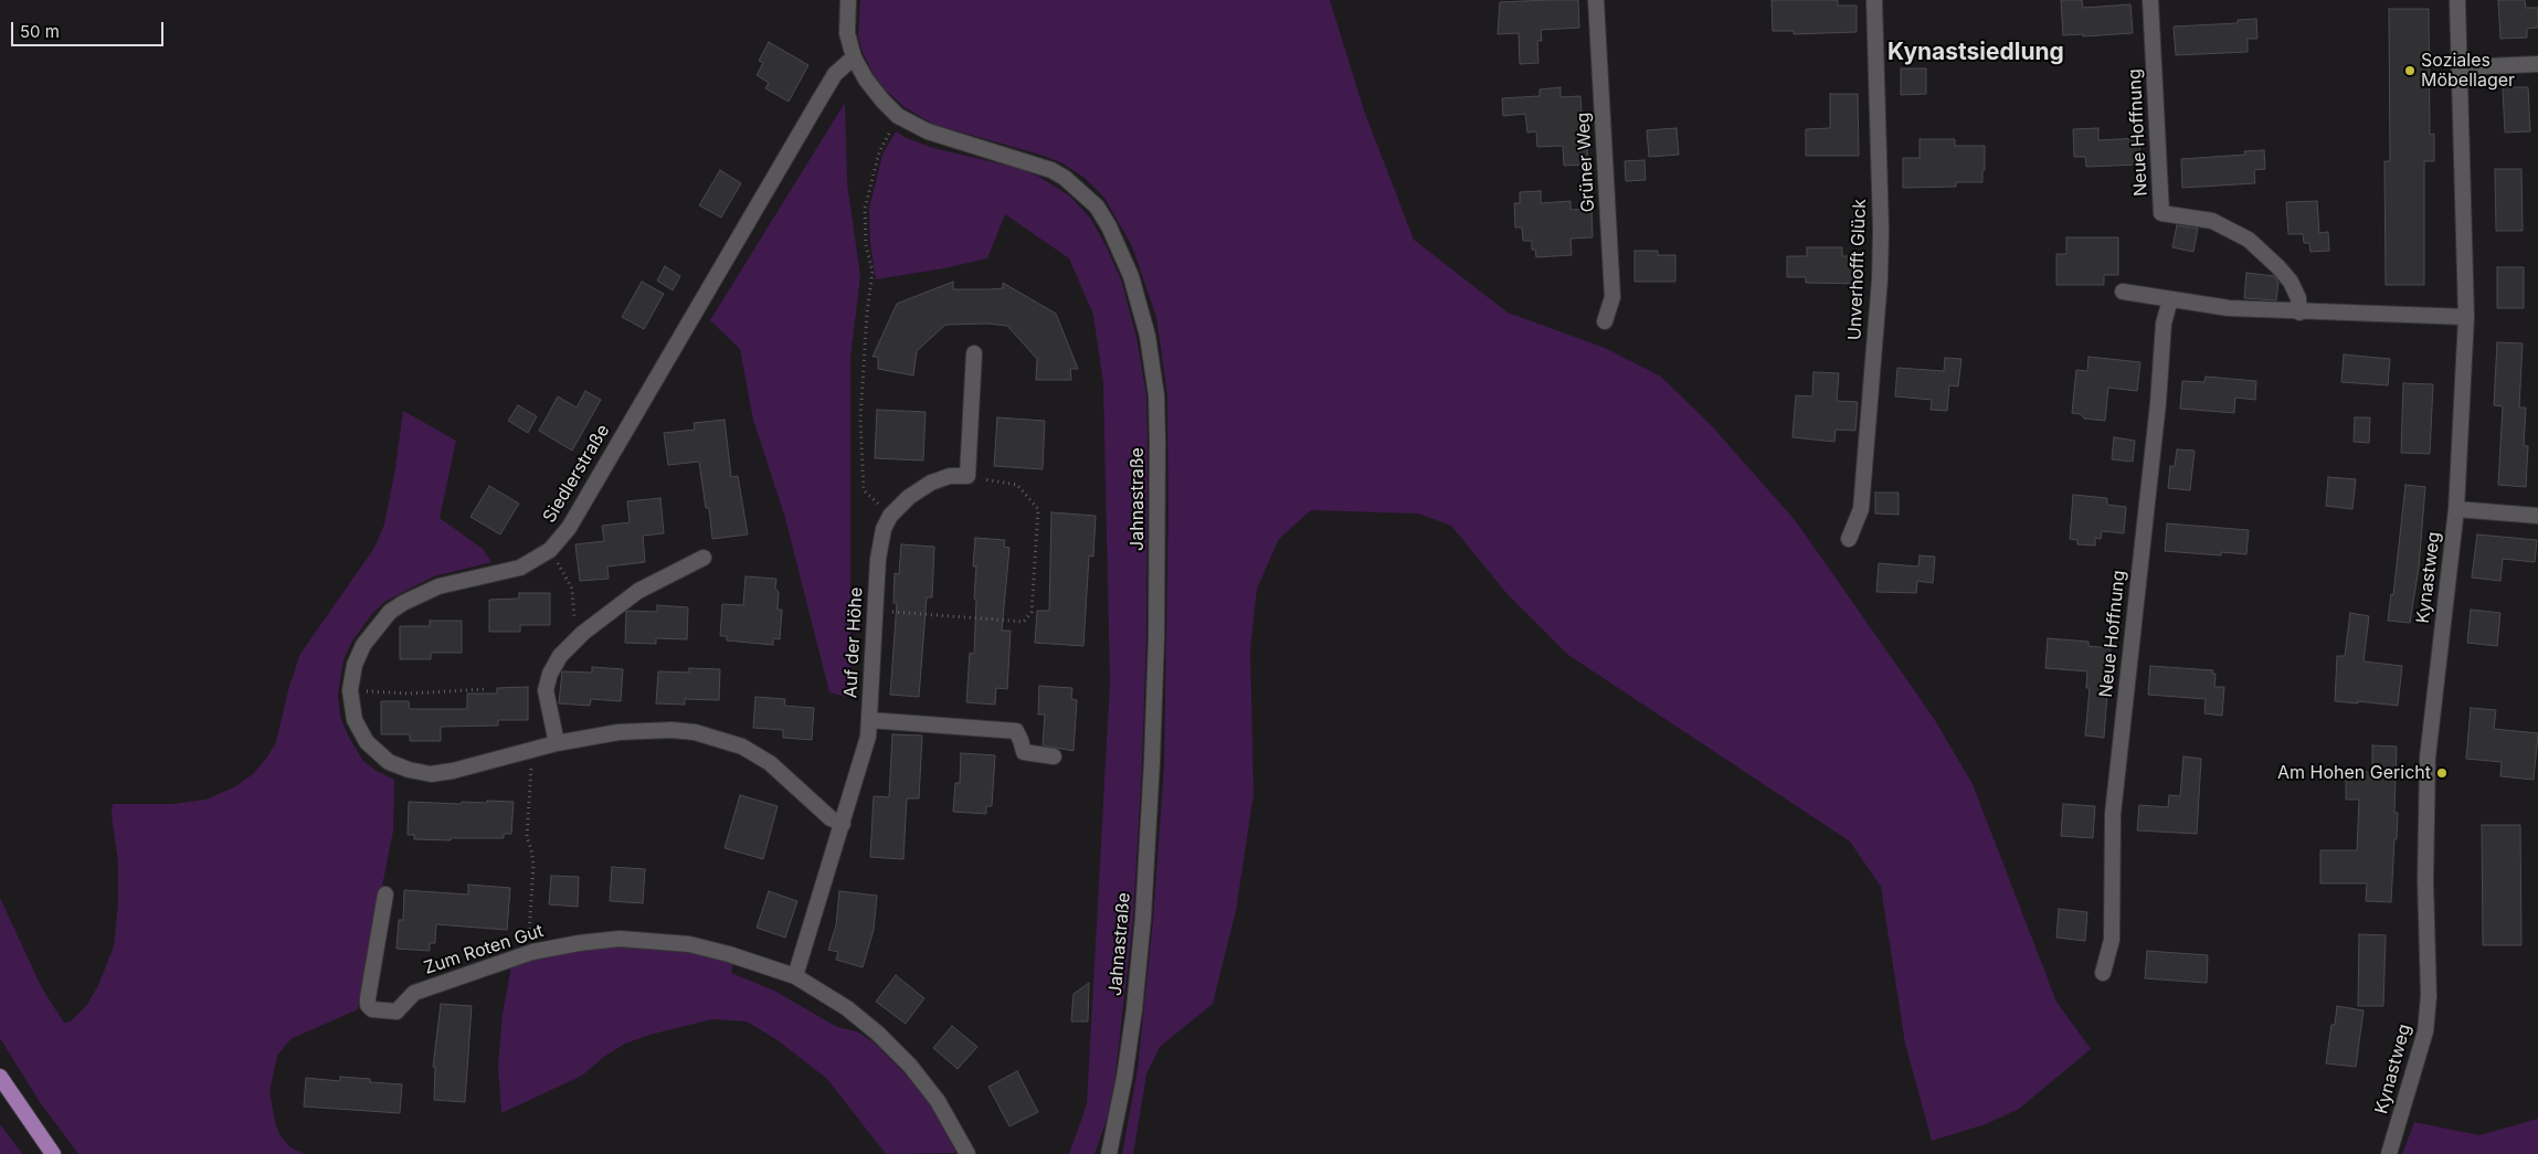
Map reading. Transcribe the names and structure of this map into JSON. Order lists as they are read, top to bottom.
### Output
{
  "streets": {
    "street": [
      "Neue Hoffnung",
      "Grüner Weg",
      "Unverhofft Glück",
      "Siedlerstraße",
      "Jahnastraße",
      "Kynastweg",
      "Auf der Höhe",
      "Zum Roten Gut"
    ]
  },
  "crossings": [
    ["Siedlerstraße", "Jahnastraße"],
    ["Siedlerstraße", "Auf der Höhe"],
    ["Auf der Höhe", "Zum Roten Gut"]
  ],
  "districts": ["Kynastsiedlung"],
  "places": ["Soziales Möbellager", "Am Hohen Gericht"],
  "scale_bar": "50 m"
}
